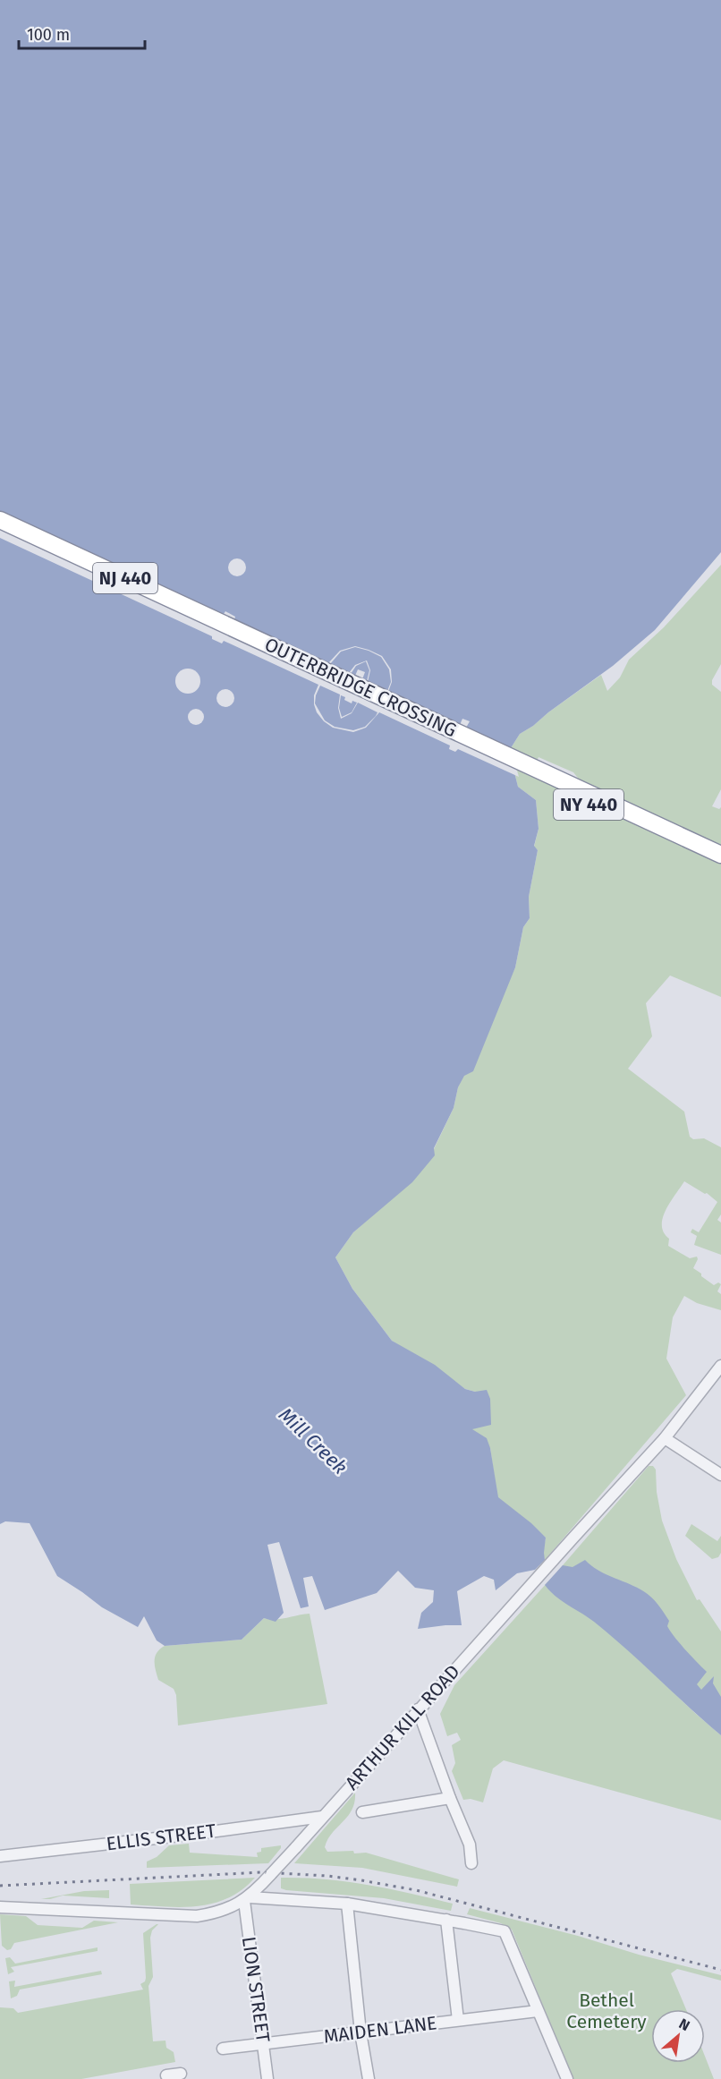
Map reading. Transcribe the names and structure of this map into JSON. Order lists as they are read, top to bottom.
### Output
{
  "streets": {
    "highway": ["NJ 440", "OUTERBRIDGE CROSSING", "NY 440"],
    "street": [
      "ARTHUR KILL ROAD",
      "ELLIS STREET",
      "LION STREET",
      "MAIDEN LANE"
    ]
  },
  "crossings": [
    ["ARTHUR KILL ROAD", "ELLIS STREET"],
    ["ARTHUR KILL ROAD", "LION STREET"],
    ["LION STREET", "MAIDEN LANE"]
  ],
  "water": ["Mill Creek"],
  "parks": ["Bethel Cemetery"],
  "scale_bar": "100 m",
  "north": "top right"
}
